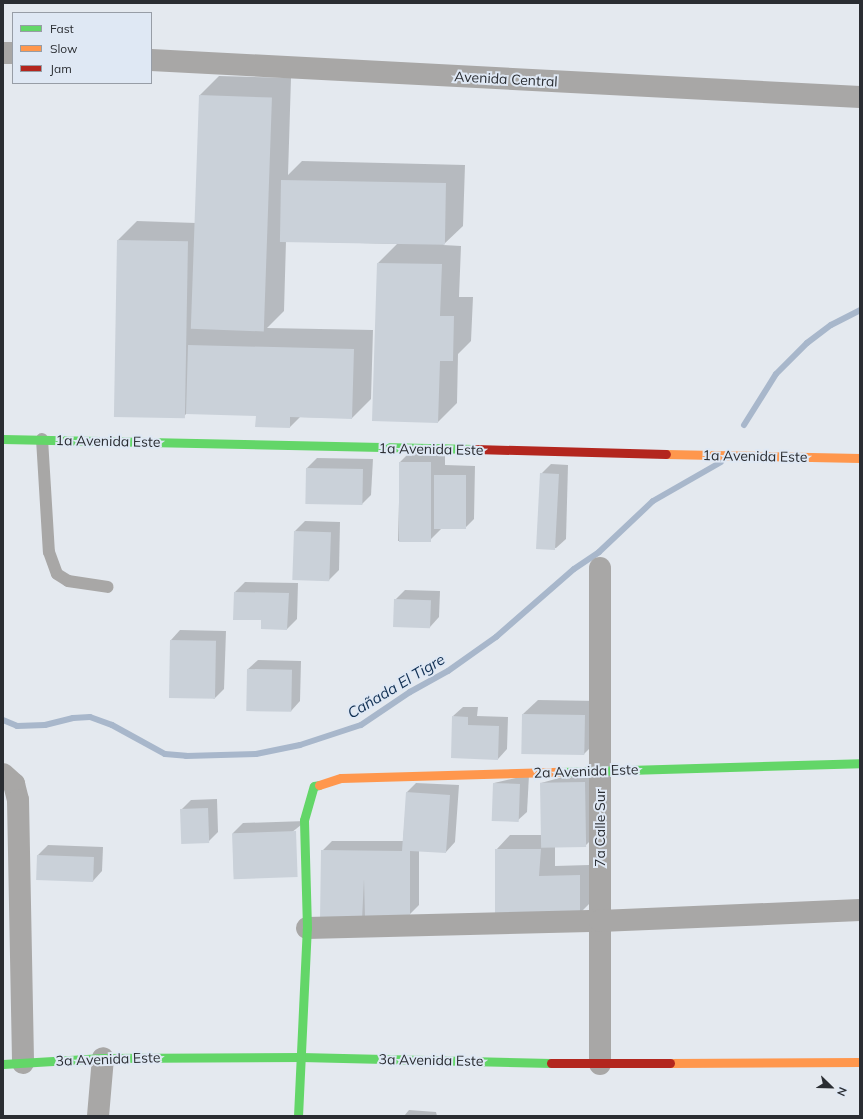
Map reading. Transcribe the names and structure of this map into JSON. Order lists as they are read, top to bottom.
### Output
{
  "streets": {
    "street": [
      "Avenida Central",
      "1a Avenida Este",
      "2a Avenida Este",
      "7a Calle Sur",
      "3a Avenida Este"
    ]
  },
  "crossings": [
    ["2a Avenida Este", "7a Calle Sur"],
    ["7a Calle Sur", "3a Avenida Este"]
  ],
  "water": ["Cañada El Tigre"],
  "legend": ["Fast", "Slow", "Jam"],
  "north": "bottom right"
}
